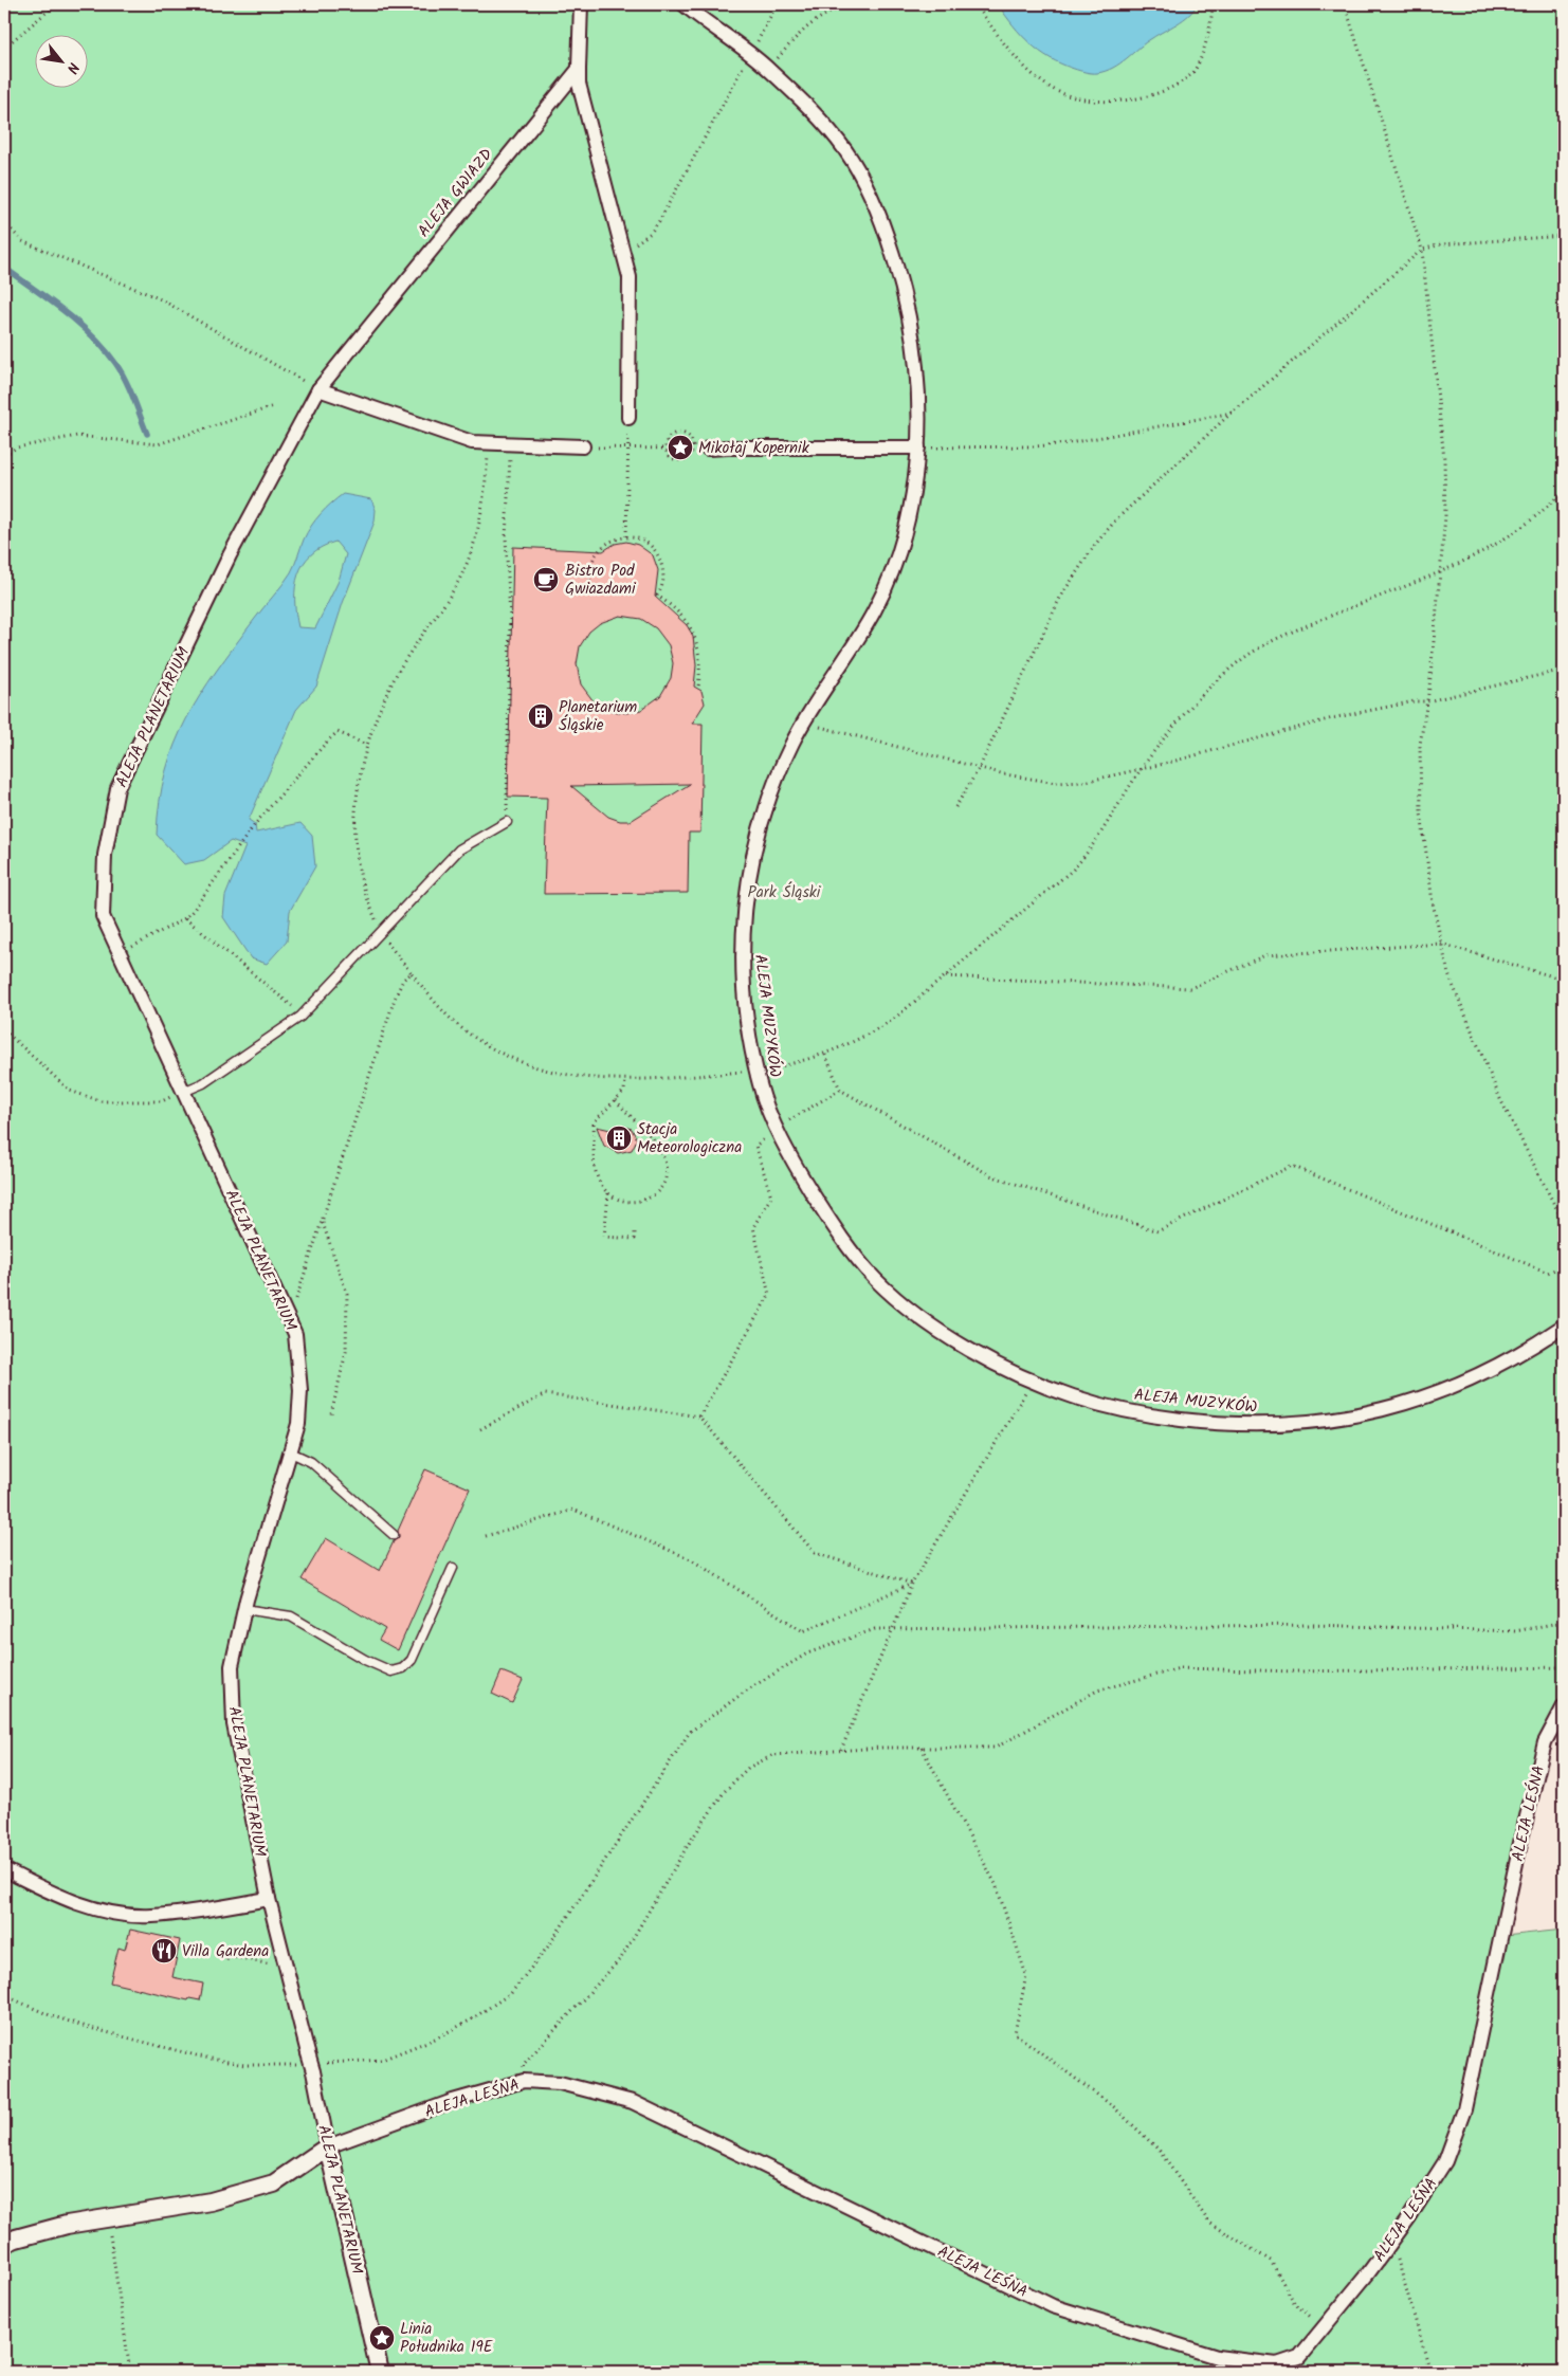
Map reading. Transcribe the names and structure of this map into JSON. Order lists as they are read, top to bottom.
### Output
{
  "streets": {
    "street": [
      "ALEJA GWIAZD",
      "ALEJA PLANETARIUM",
      "ALEJA MUZYKÓW",
      "ALEJA LEŚNA"
    ]
  },
  "crossings": [
    ["ALEJA GWIAZD", "ALEJA PLANETARIUM"],
    ["ALEJA PLANETARIUM", "ALEJA LEŚNA"]
  ],
  "parks": ["Park Śląski"],
  "places": {
    "place": ["Mikołaj Kopernik", "Linia Południka 19E"],
    "cafe": ["Bistro Pod Gwiazdami"],
    "building": ["Planetarium Śląskie", "Stacja Meteorologiczna"],
    "restaurant": ["Villa Gardena"]
  },
  "north": "bottom right"
}
